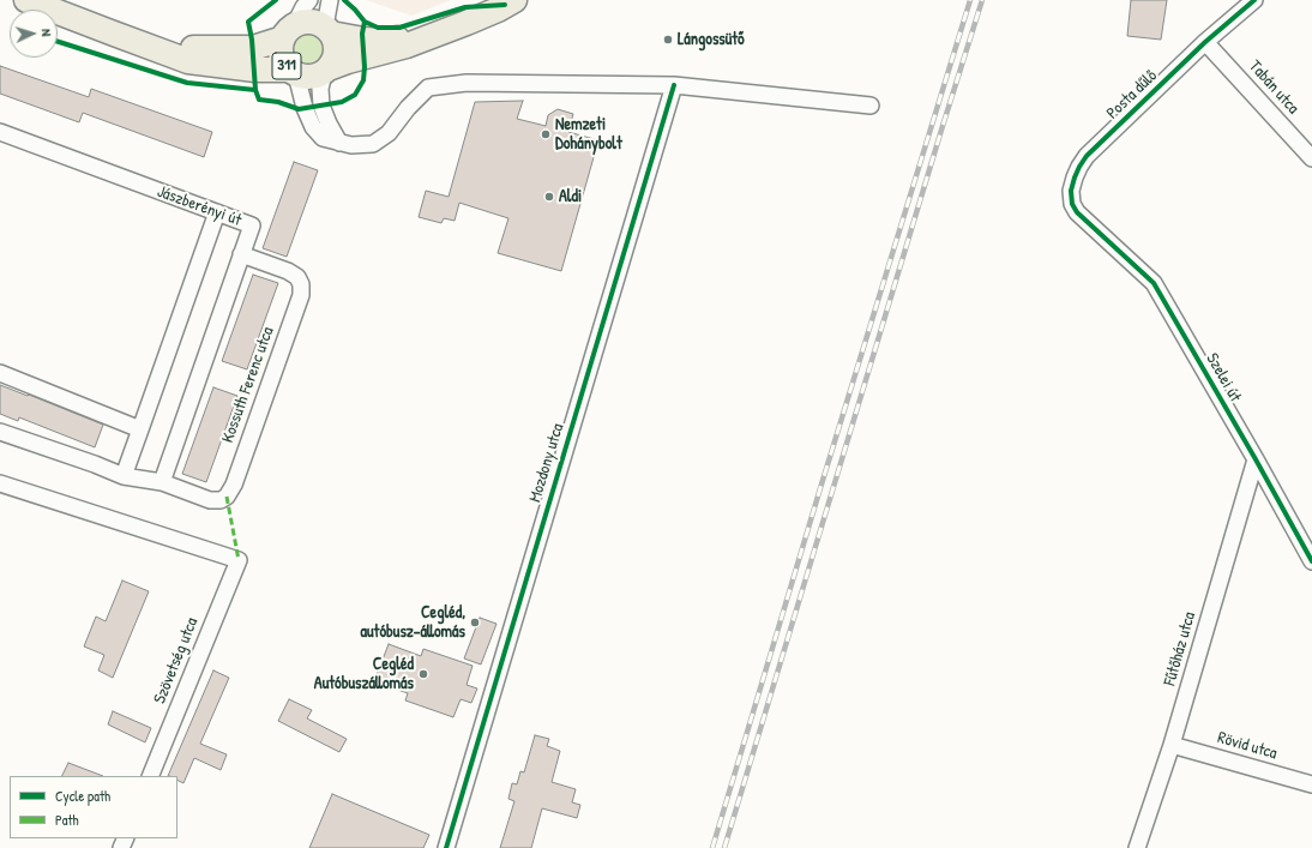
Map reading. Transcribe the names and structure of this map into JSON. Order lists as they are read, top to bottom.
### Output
{
  "streets": {
    "main road": ["311"],
    "street": [
      "Tabán utca",
      "Posta dűlő",
      "Jászberényi út",
      "Szelei út",
      "Kossuth Ferenc utca",
      "Mozdony utca",
      "Fűtőház utca",
      "Szövetség utca",
      "Rövid utca"
    ]
  },
  "crossings": [
    ["Tabán utca", "Posta dűlő"],
    ["Posta dűlő", "Szelei út"],
    ["Jászberényi út", "Kossuth Ferenc utca"],
    ["Szelei út", "Fűtőház utca"],
    ["Fűtőház utca", "Rövid utca"]
  ],
  "places": [
    "Lángossütő",
    "Nemzeti Dohánybolt",
    "Aldi",
    "Cegléd, autóbusz-állomás",
    "Cegléd Autóbuszállomás"
  ],
  "legend": ["Cycle path", "Path"],
  "north": "right"
}
